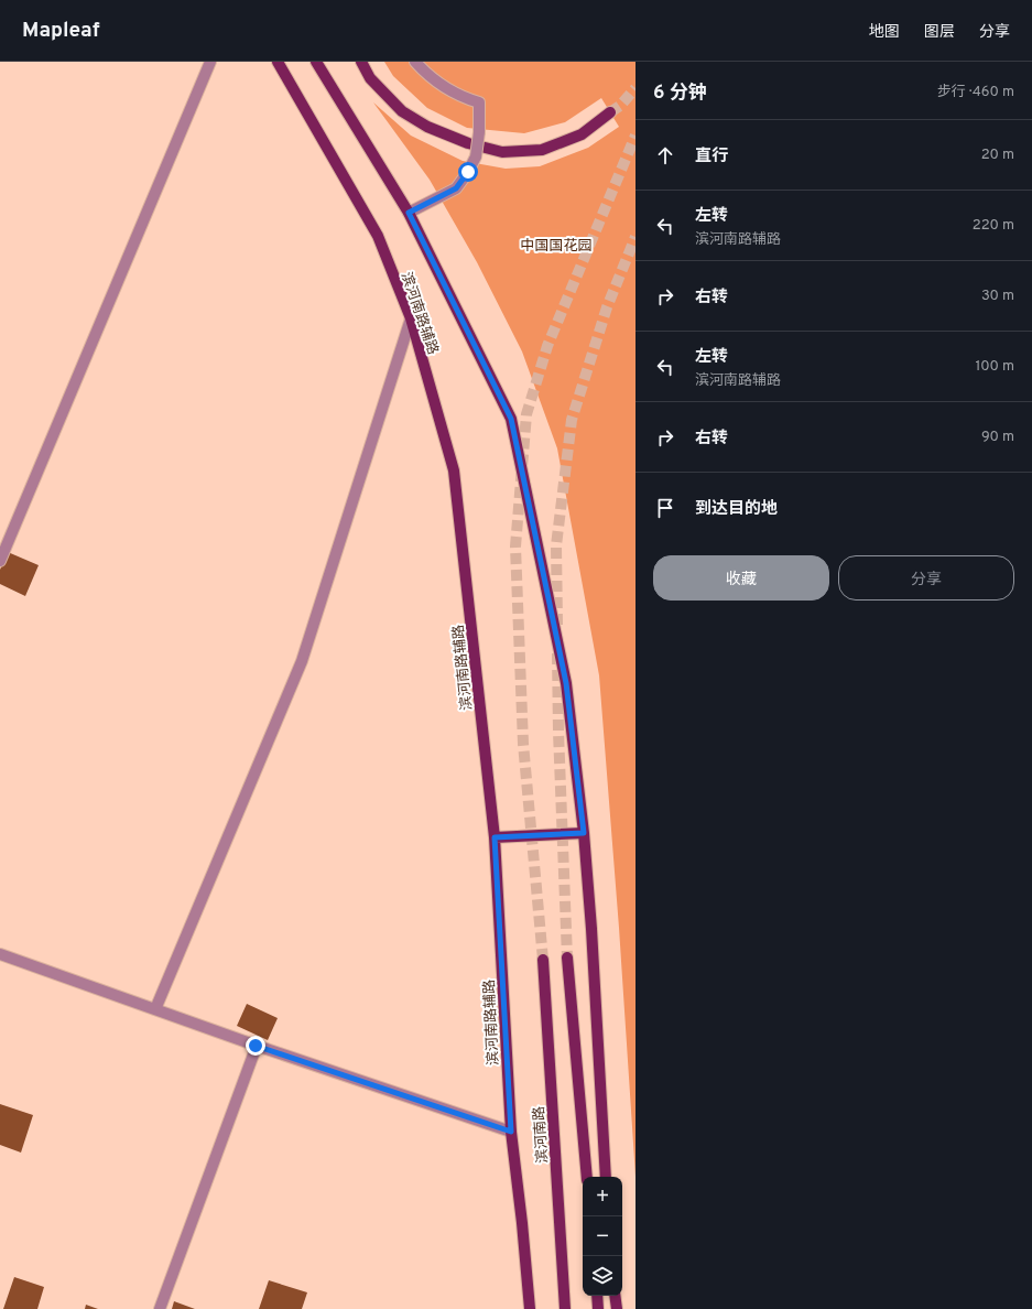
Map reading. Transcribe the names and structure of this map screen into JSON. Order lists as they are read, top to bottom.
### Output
{
  "streets": {
    "main road": ["滨河南路辅路", "滨河南路"]
  },
  "parks": ["中国国花园"],
  "page": {
    "header": "Mapleaf",
    "nav": ["地图", "图层", "分享"],
    "heading": ["6 分钟", "步行 · 460 m"],
    "list": [
      ["直行", "20 m"],
      ["左转", "滨河南路辅路", "220 m"],
      ["右转", "30 m"],
      ["左转", "滨河南路辅路", "100 m"],
      ["右转", "90 m"],
      "到达目的地"
    ],
    "buttons": ["收藏", "分享"],
    "map_buttons": ["+", "−"]
  }
}
